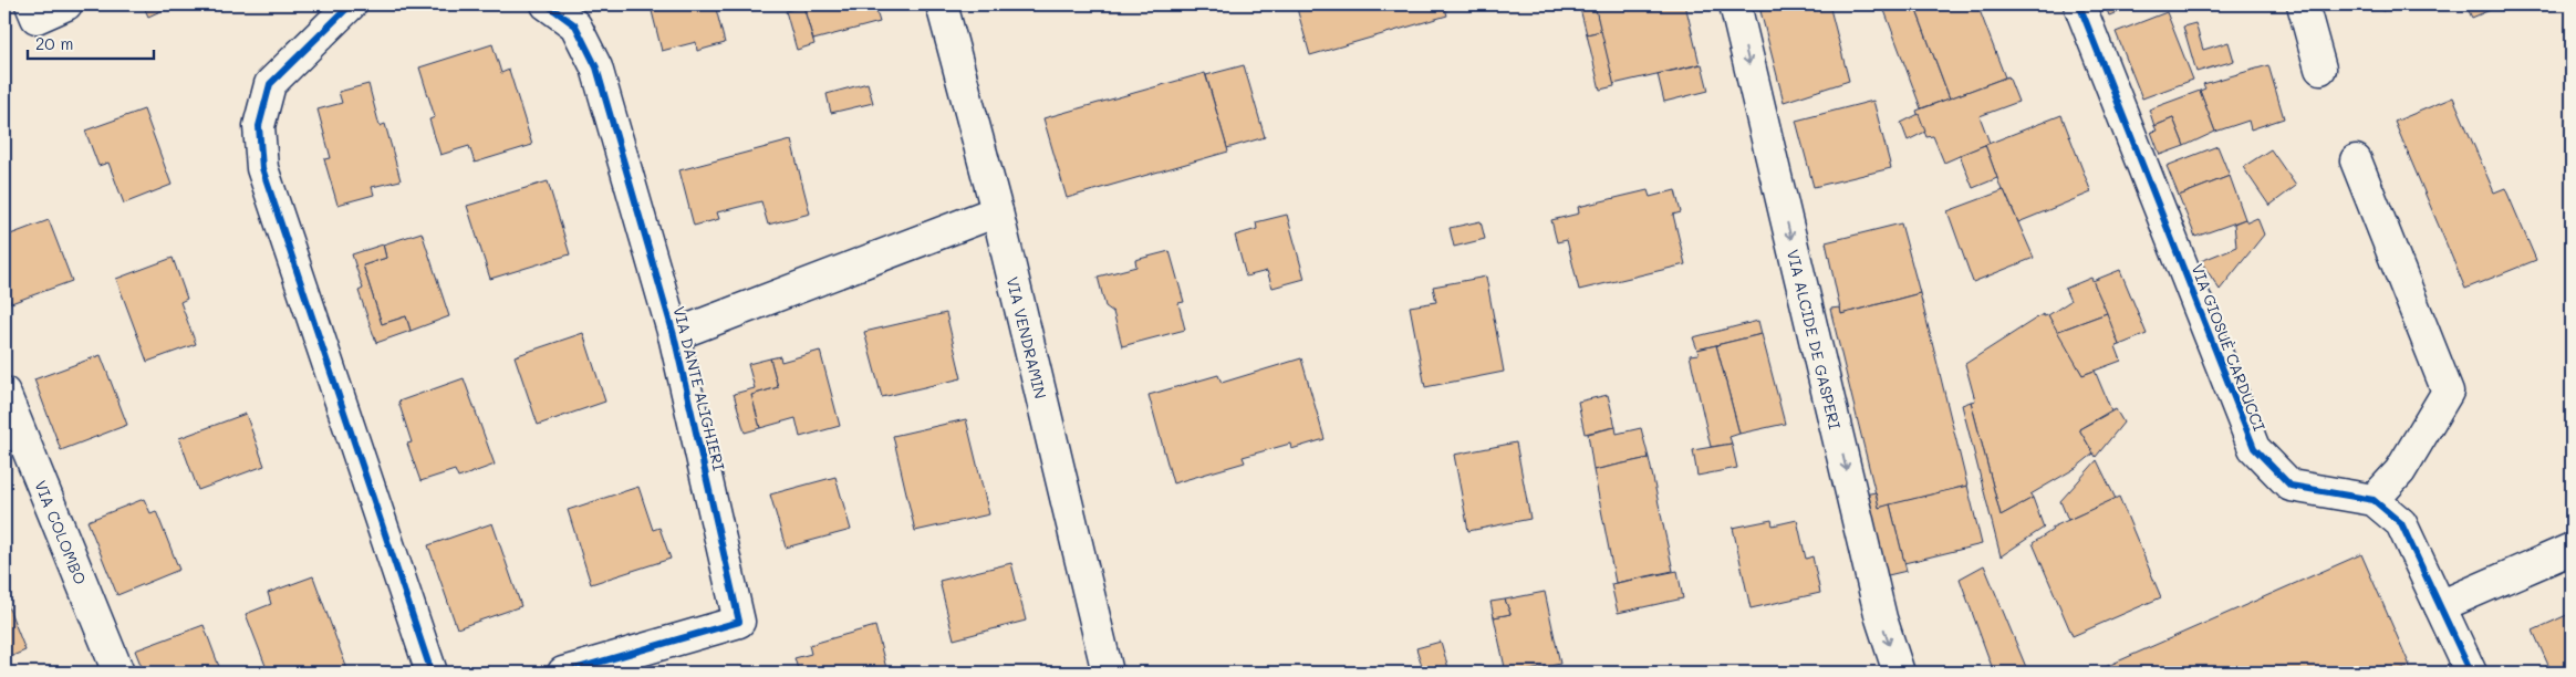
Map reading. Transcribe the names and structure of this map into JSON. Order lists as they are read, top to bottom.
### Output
{
  "streets": {
    "street": [
      "VIA VENDRAMIN",
      "VIA ALCIDE DE GASPERI",
      "VIA GIOSUÈ CARDUCCI",
      "VIA DANTE ALIGHIERI",
      "VIA COLOMBO"
    ]
  },
  "one_way": ["VIA ALCIDE DE GASPERI"],
  "scale_bar": "20 m"
}
